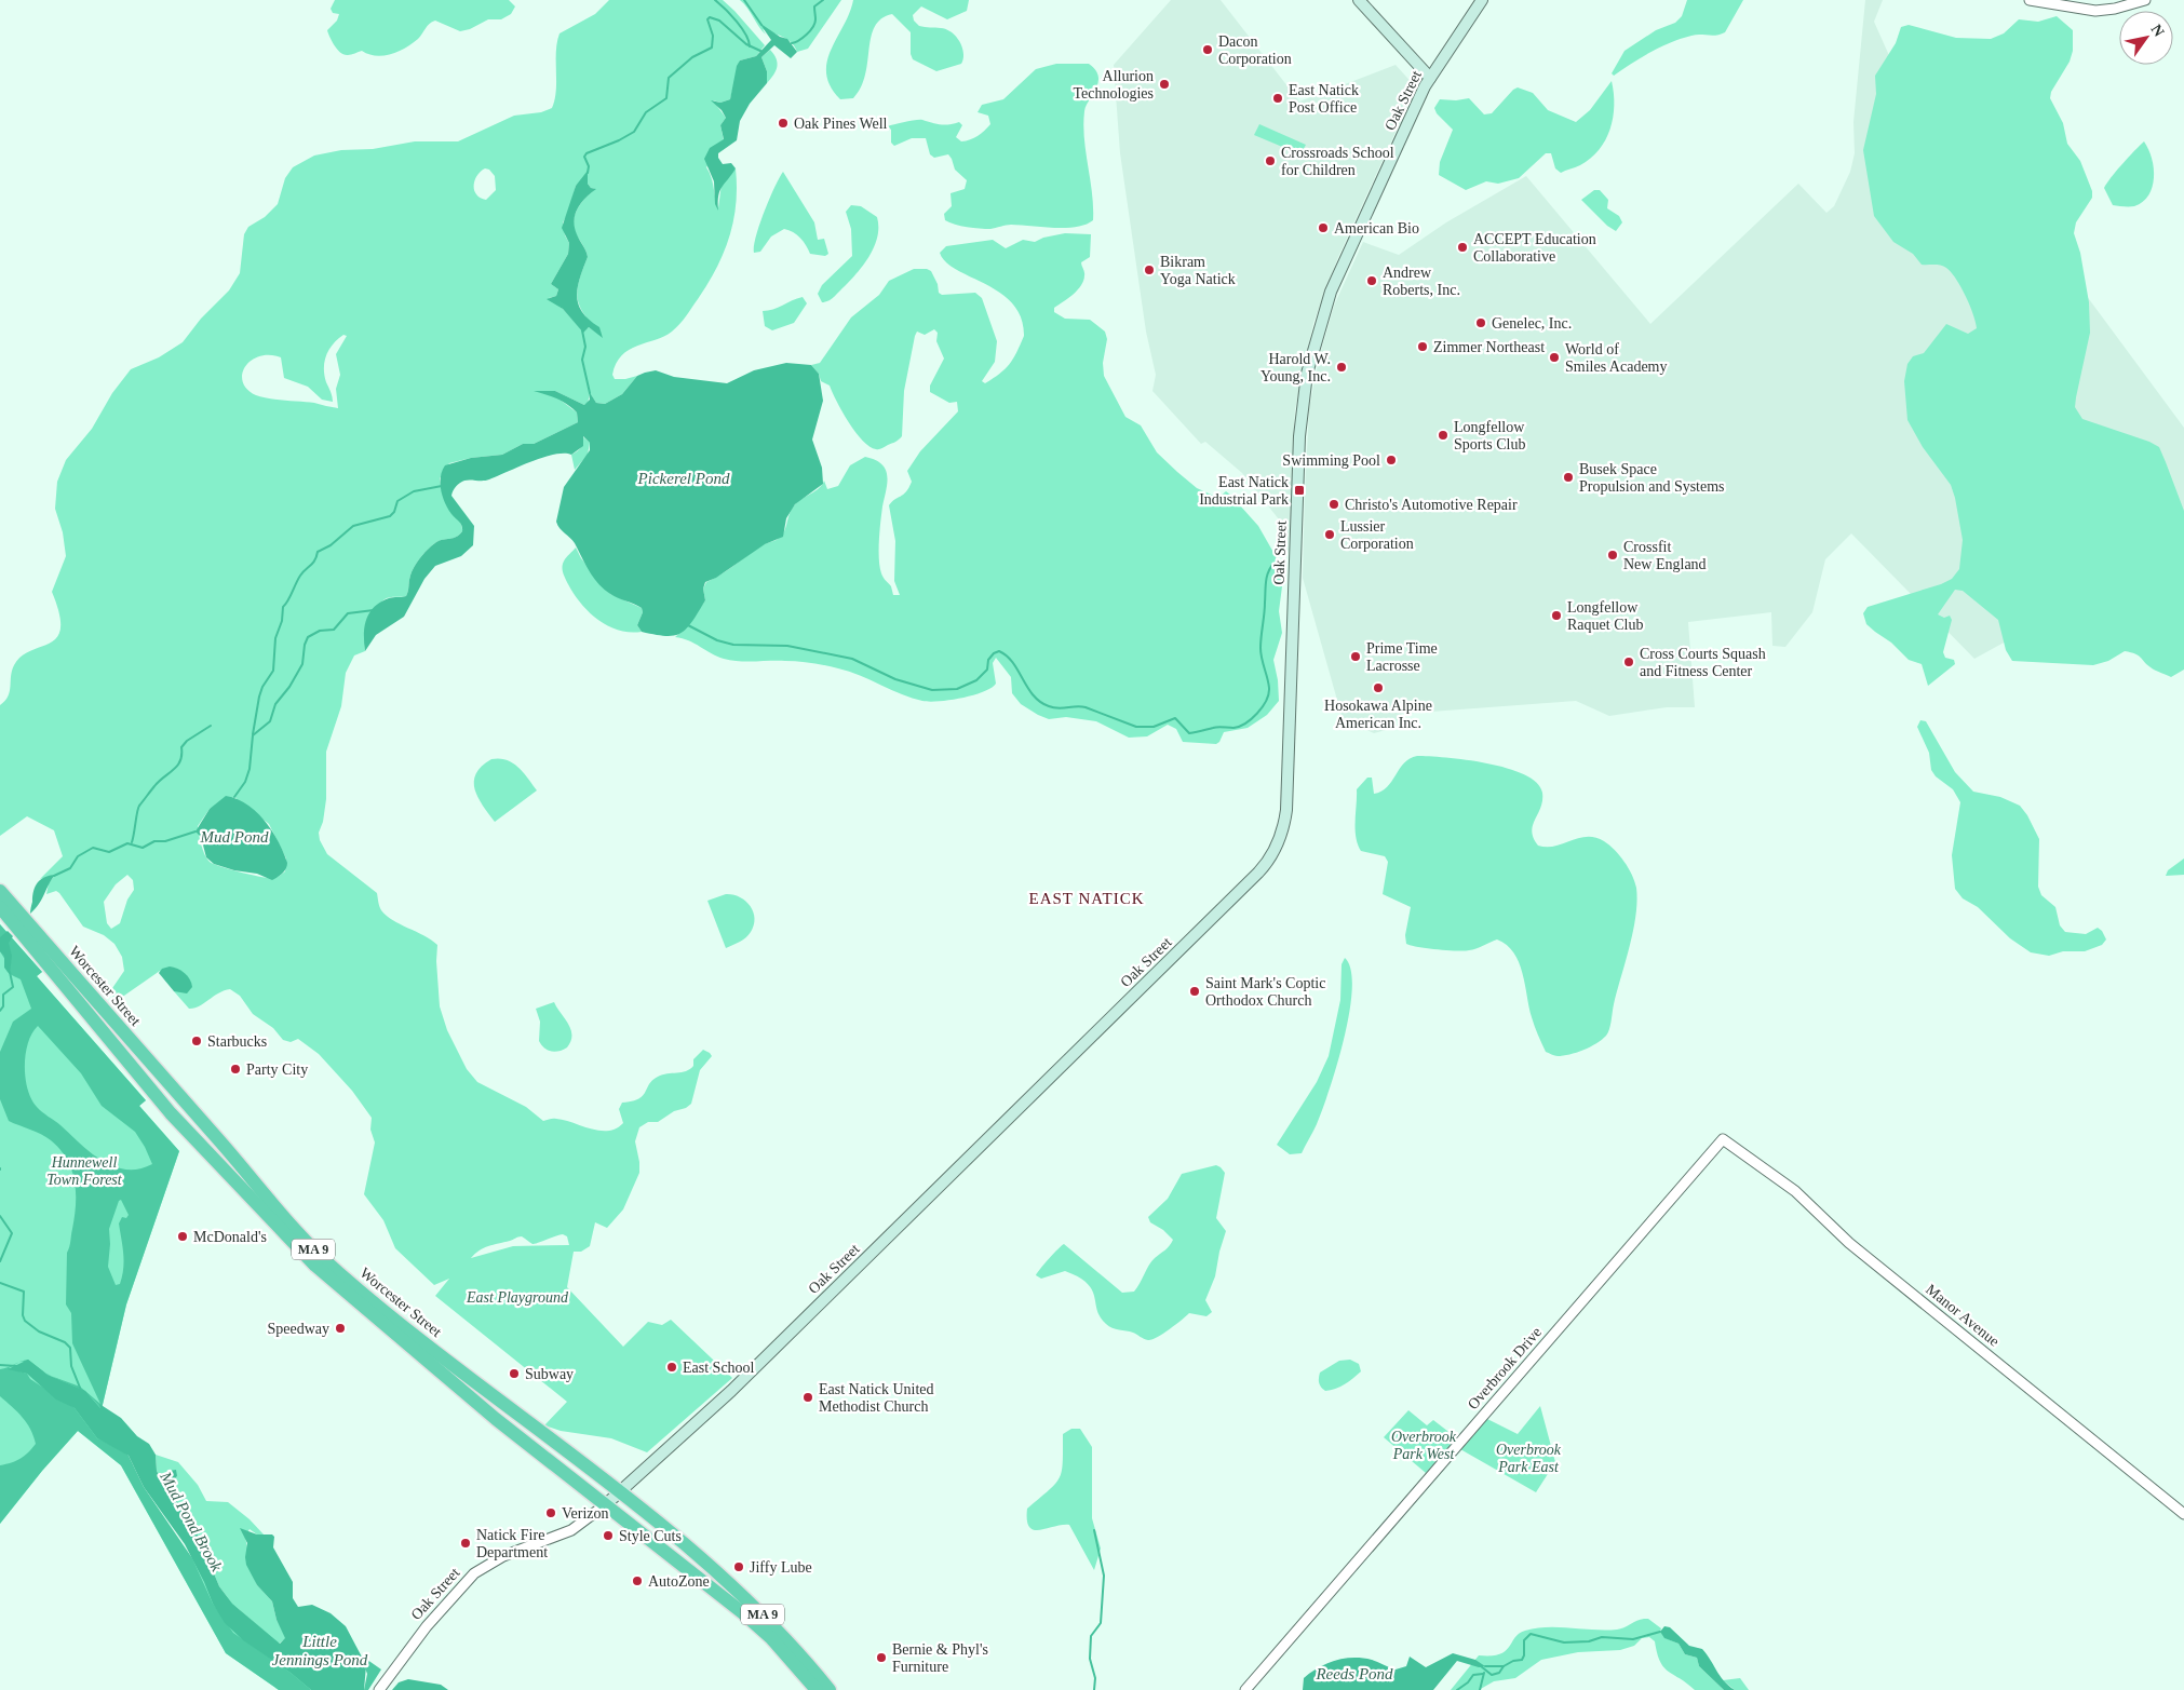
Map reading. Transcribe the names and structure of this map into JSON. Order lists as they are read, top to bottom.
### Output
{
  "streets": {
    "highway": ["Worcester Street", "MA 9"],
    "main road": ["Oak Street"],
    "street": ["Manor Avenue", "Overbrook Drive"]
  },
  "crossings": [
    ["Oak Street", "Worcester Street"],
    ["Manor Avenue", "Overbrook Drive"]
  ],
  "districts": ["EAST NATICK"],
  "water": [
    "Pickerel Pond",
    "Mud Pond",
    "Mud Pond Brook",
    "Little Jennings Pond",
    "Reeds Pond"
  ],
  "parks": [
    "Hunnewell Town Forest",
    "East Playground",
    "Overbrook Park West",
    "Overbrook Park East"
  ],
  "places": {
    "other": [
      "Dacon Corporation",
      "Allurion Technologies",
      "East Natick Post Office",
      "Oak Pines Well",
      "Crossroads School for Children",
      "American Bio",
      "ACCEPT Education Collaborative",
      "Bikram Yoga Natick",
      "Andrew Roberts, Inc.",
      "Genelec, Inc.",
      "Zimmer Northeast",
      "World of Smiles Academy",
      "Harold W. Young, Inc.",
      "Longfellow Sports Club",
      "Swimming Pool",
      "Busek Space Propulsion and Systems",
      "Christo's Automotive Repair",
      "Lussier Corporation",
      "Crossfit New England",
      "Longfellow Raquet Club",
      "Prime Time Lacrosse",
      "Cross Courts Squash and Fitness Center",
      "Hosokawa Alpine American Inc.",
      "Saint Mark's Coptic Orthodox Church",
      "Starbucks",
      "Party City",
      "McDonald's",
      "Speedway",
      "East School",
      "Subway",
      "East Natick United Methodist Church",
      "Verizon",
      "Style Cuts",
      "Natick Fire Department",
      "Jiffy Lube",
      "AutoZone",
      "Bernie & Phyl's Furniture"
    ],
    "transit": ["East Natick Industrial Park"]
  },
  "north": "top right"
}
